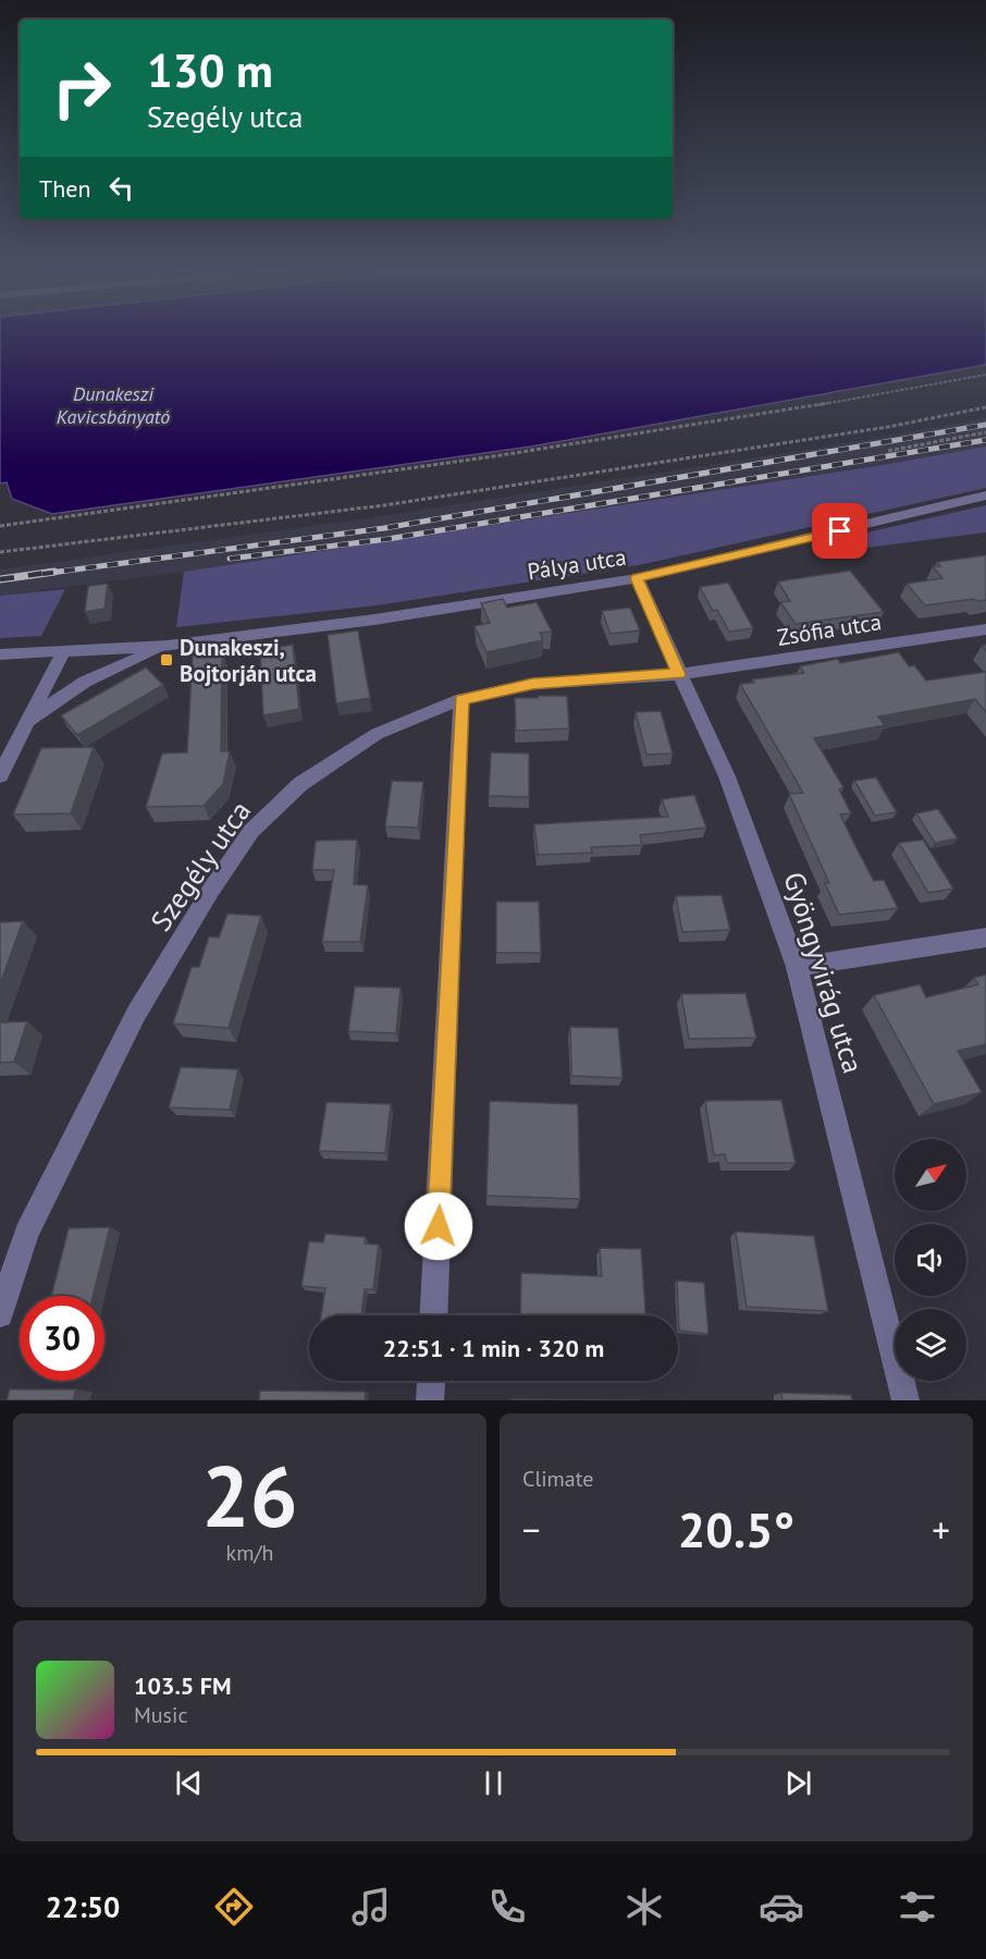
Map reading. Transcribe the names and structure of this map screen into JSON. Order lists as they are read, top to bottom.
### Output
{
  "streets": {
    "street": [
      "Pálya utca",
      "Zsófia utca",
      "Szegély utca",
      "Gyöngyvirág utca"
    ]
  },
  "crossings": [
    ["Pálya utca", "Gyöngyvirág utca"],
    ["Zsófia utca", "Szegély utca"],
    ["Zsófia utca", "Gyöngyvirág utca"],
    ["Szegély utca", "Gyöngyvirág utca"]
  ],
  "water": ["Dunakeszi Kavicsbányató"],
  "places": {
    "transit": ["Dunakeszi, Bojtorján utca"]
  },
  "north": "top right",
  "page": {
    "turn": ["130 m", "Szegély utca"],
    "then": "Then",
    "limit": "30",
    "trip": "22:51 · 1 min · 320 m",
    "tile": [
      ["26", "km/h"],
      "Climate"
    ],
    "heat": ["−", "20.5°", "+"],
    "song": ["103.5 FM", "Music"],
    "tabs": "22:50"
  }
}
